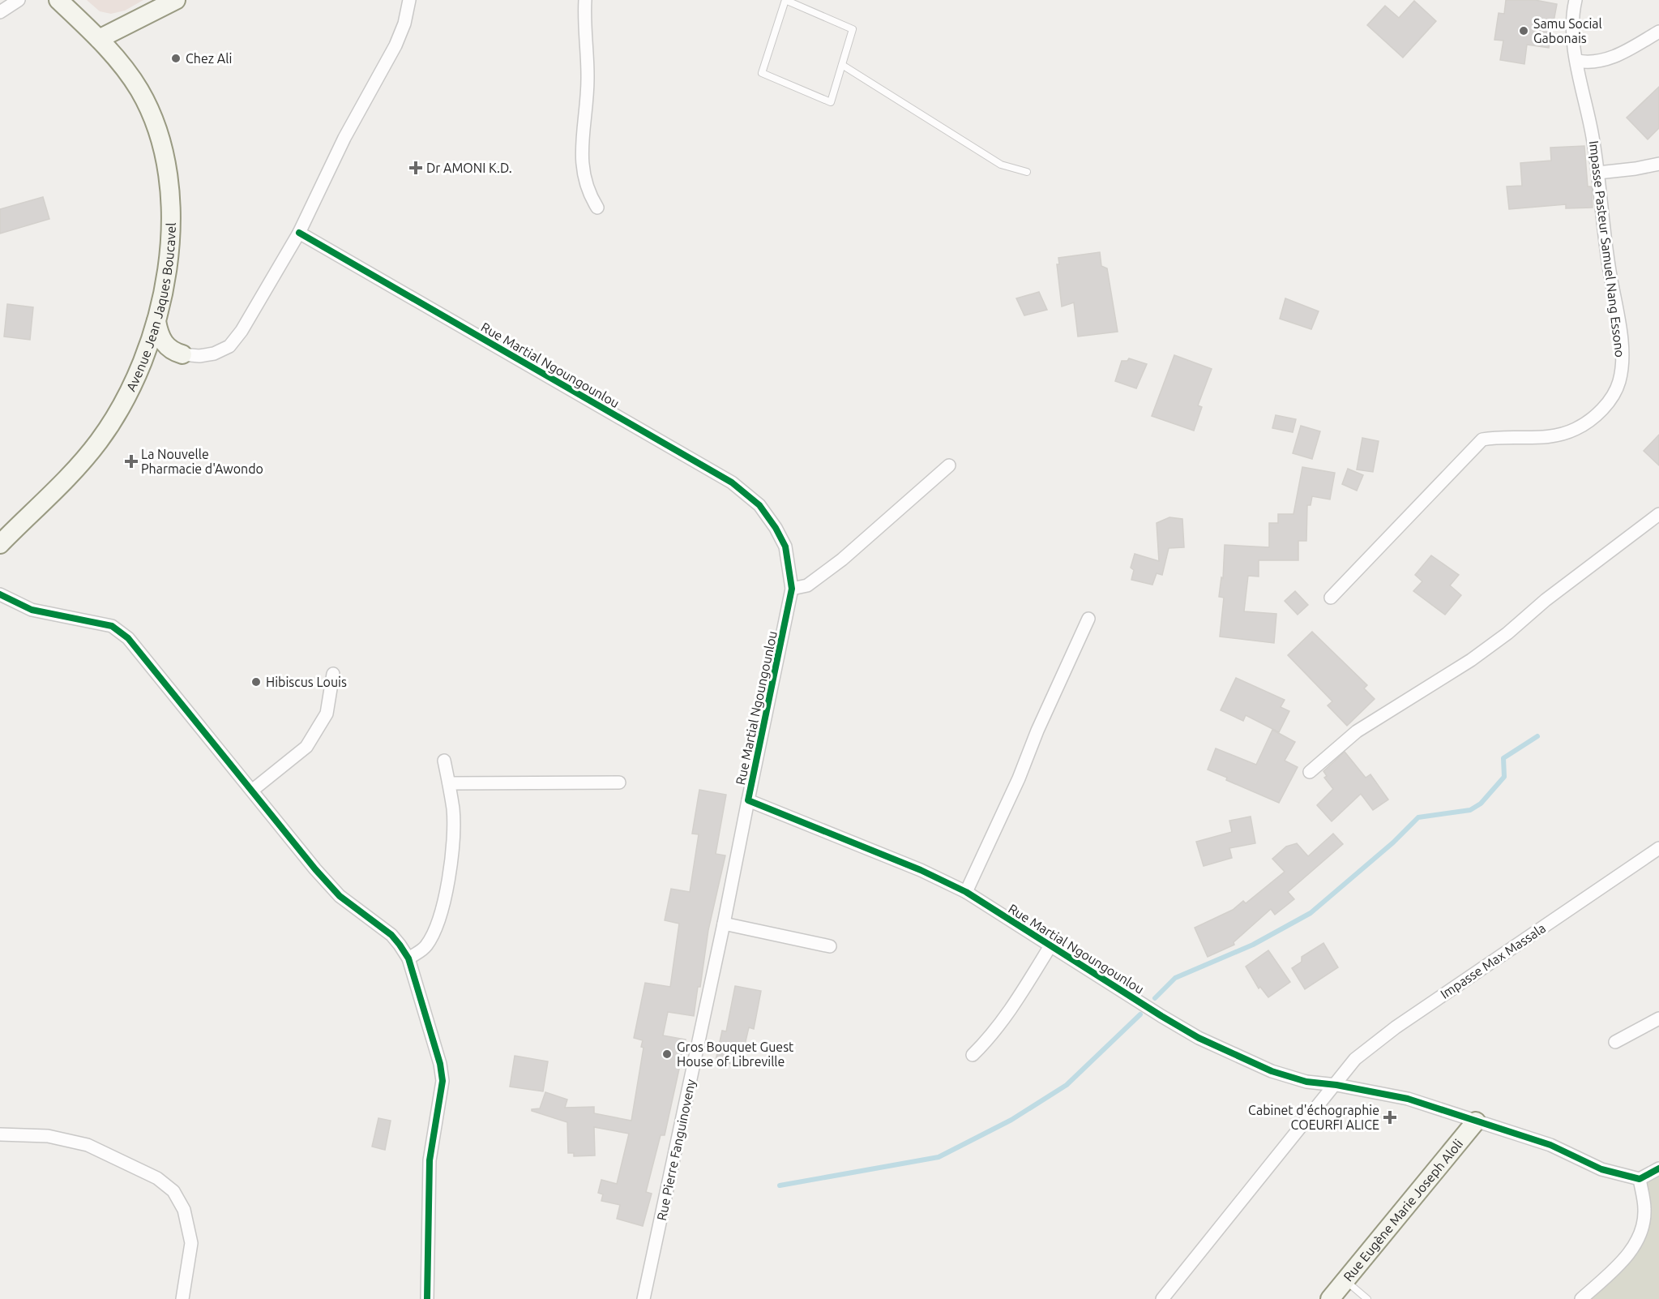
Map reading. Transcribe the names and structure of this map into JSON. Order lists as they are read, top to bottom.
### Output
{
  "streets": {
    "main road": ["Avenue Jean Jaques Boucavel", "Rue Eugène Marie Joseph Aloli"],
    "street": [
      "Impasse Pasteur Samuel Nang Essono",
      "Rue Martial Ngoungounlou",
      "Impasse Max Massala",
      "Rue Pierre Fanguinoveny"
    ]
  },
  "crossings": [
    ["Rue Martial Ngoungounlou", "Impasse Max Massala"],
    ["Rue Martial Ngoungounlou", "Rue Pierre Fanguinoveny"],
    ["Rue Martial Ngoungounlou", "Rue Eugène Marie Joseph Aloli"]
  ],
  "places": {
    "other": [
      "Samu Social Gabonais",
      "Chez Ali",
      "Hibiscus Louis",
      "Gros Bouquet Guest House of Libreville"
    ],
    "health": ["Dr AMONI K.D.", "La Nouvelle Pharmacie d'Awondo", "Cabinet d'échographie COEURFI ALICE"]
  }
}
